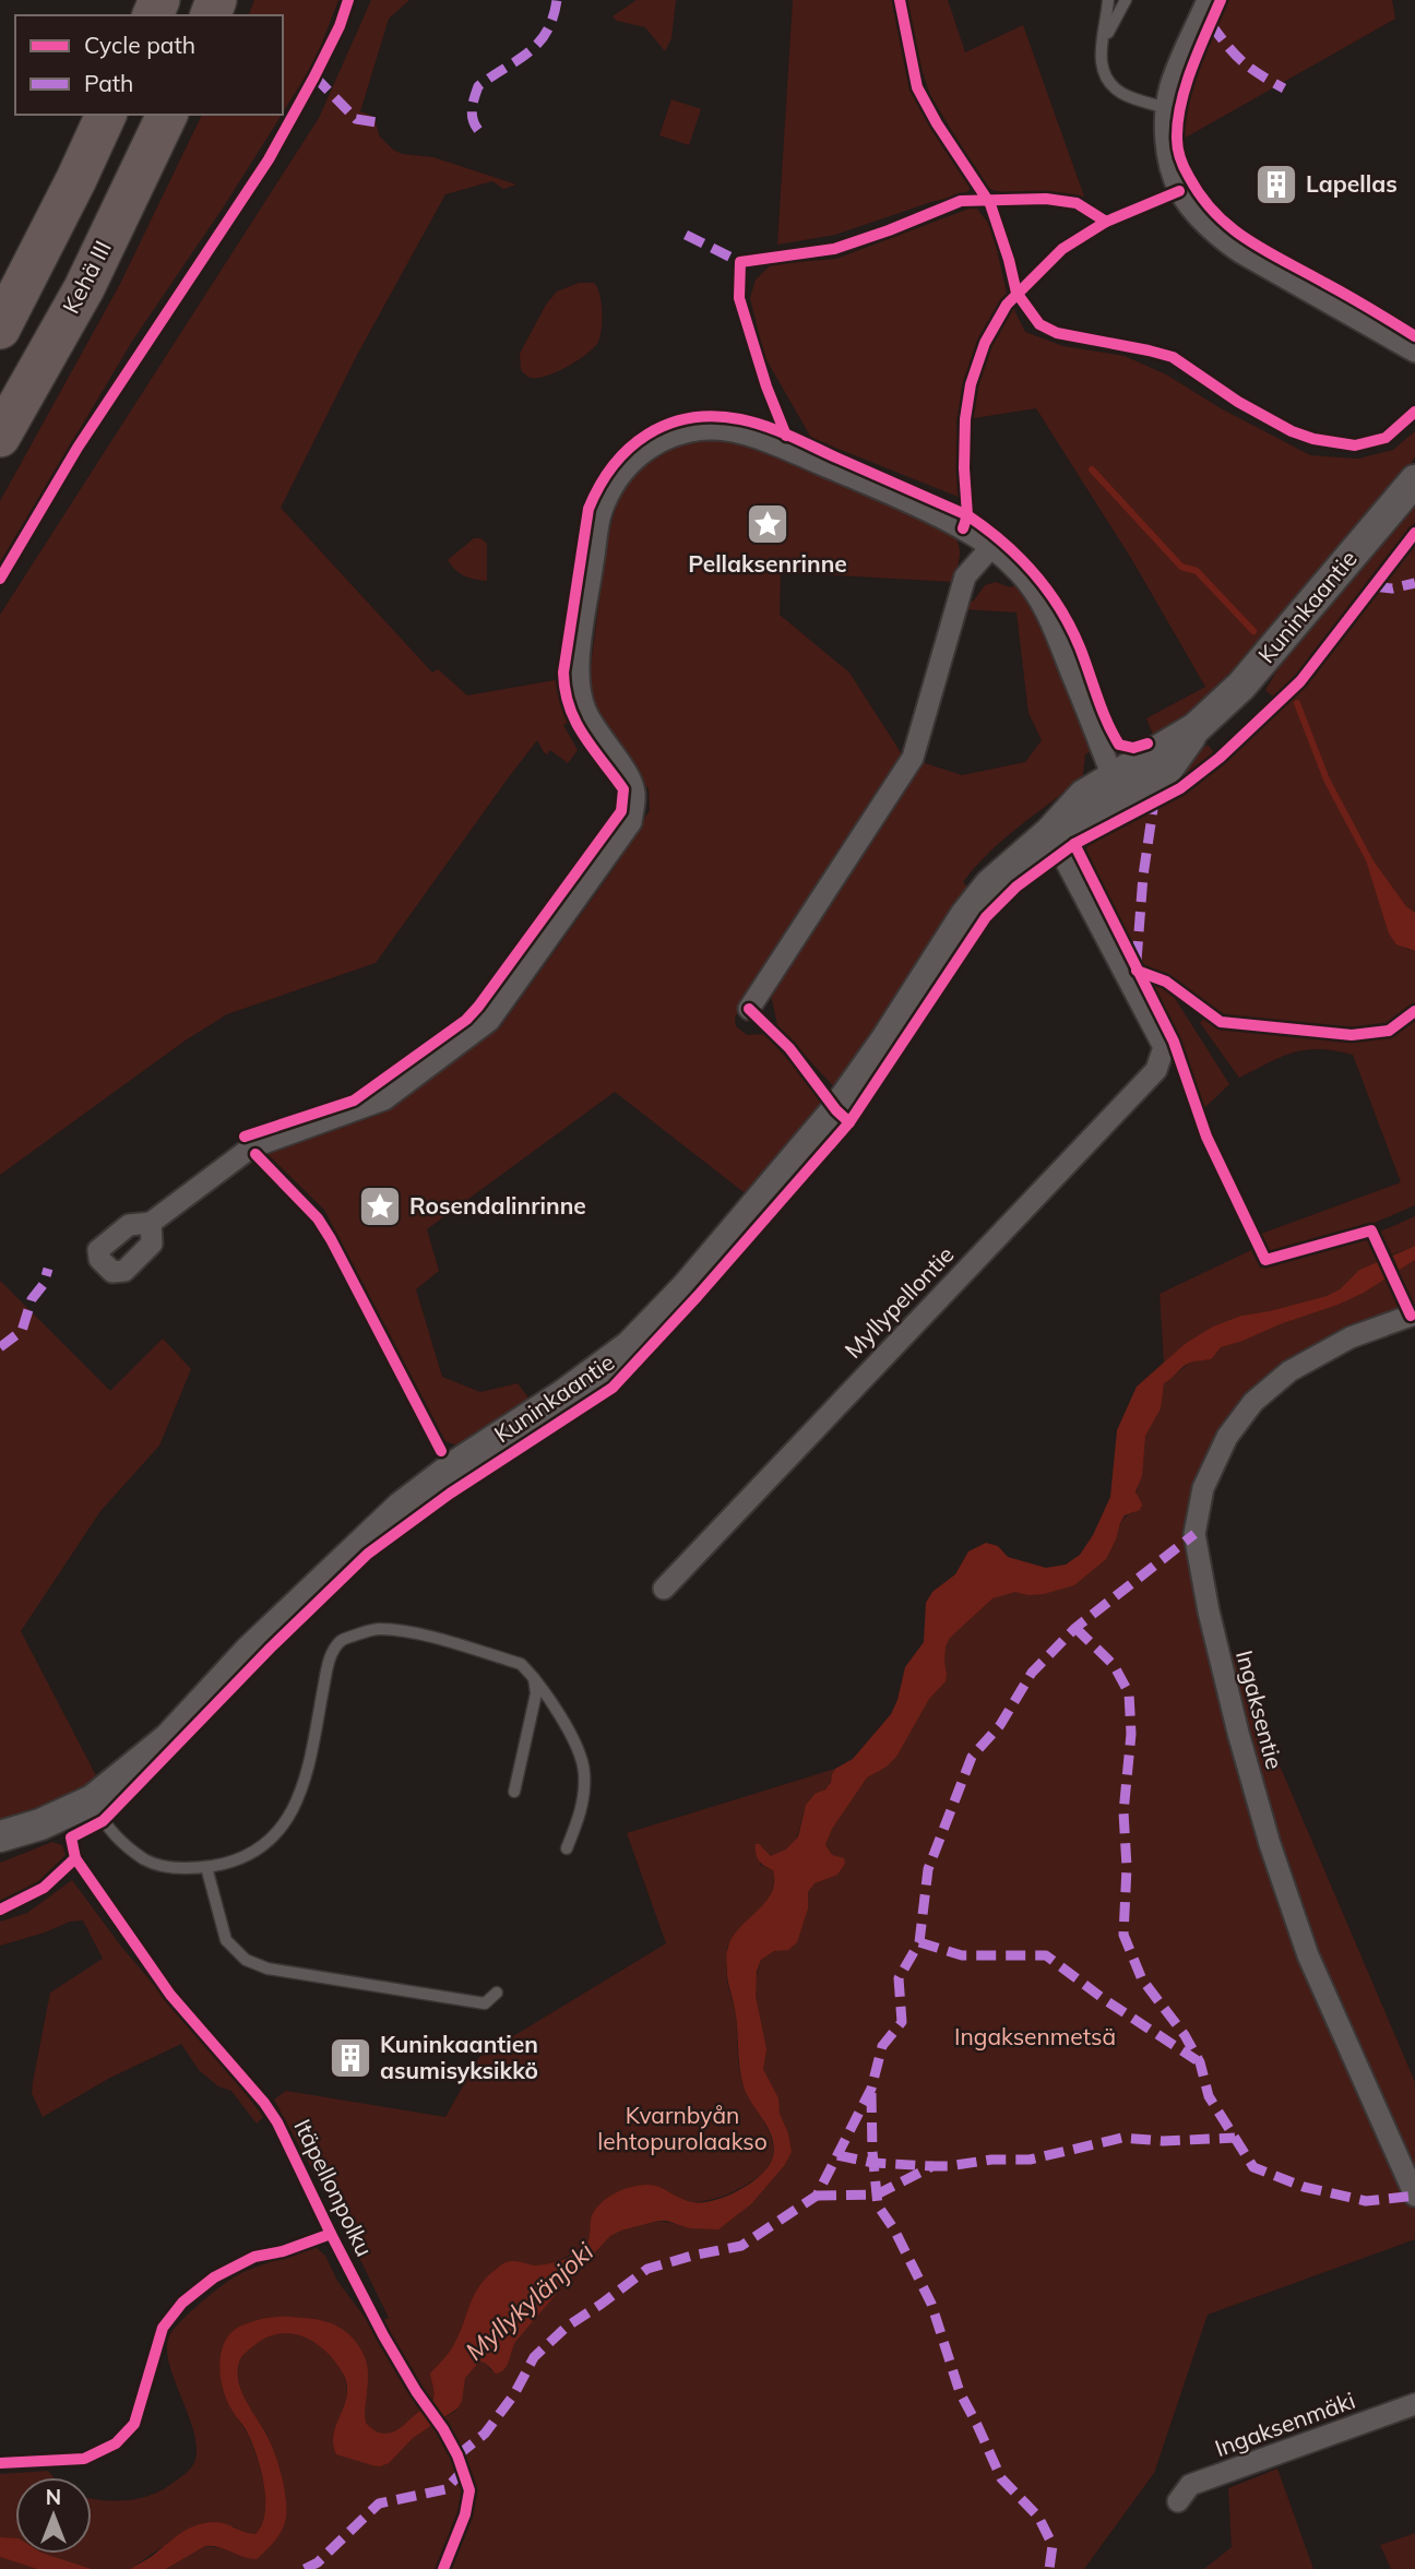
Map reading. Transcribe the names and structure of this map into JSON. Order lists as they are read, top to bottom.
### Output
{
  "streets": {
    "highway": ["Kehä III"],
    "main road": ["Kuninkaantie"],
    "street": ["Myllypellontie", "Ingaksentie", "Ingaksenmäki"],
    "cycle path": ["Itäpellonpolku"]
  },
  "crossings": [
    ["Kuninkaantie", "Myllypellontie"]
  ],
  "water": ["Myllykylänjoki"],
  "parks": ["Ingaksenmetsä", "Kvarnbyån lehtopurolaakso"],
  "places": {
    "building": ["Lapellas", "Kuninkaantien asumisyksikkö"],
    "place": ["Pellaksenrinne", "Rosendalinrinne"]
  },
  "legend": ["Cycle path", "Path"],
  "north": "top"
}
